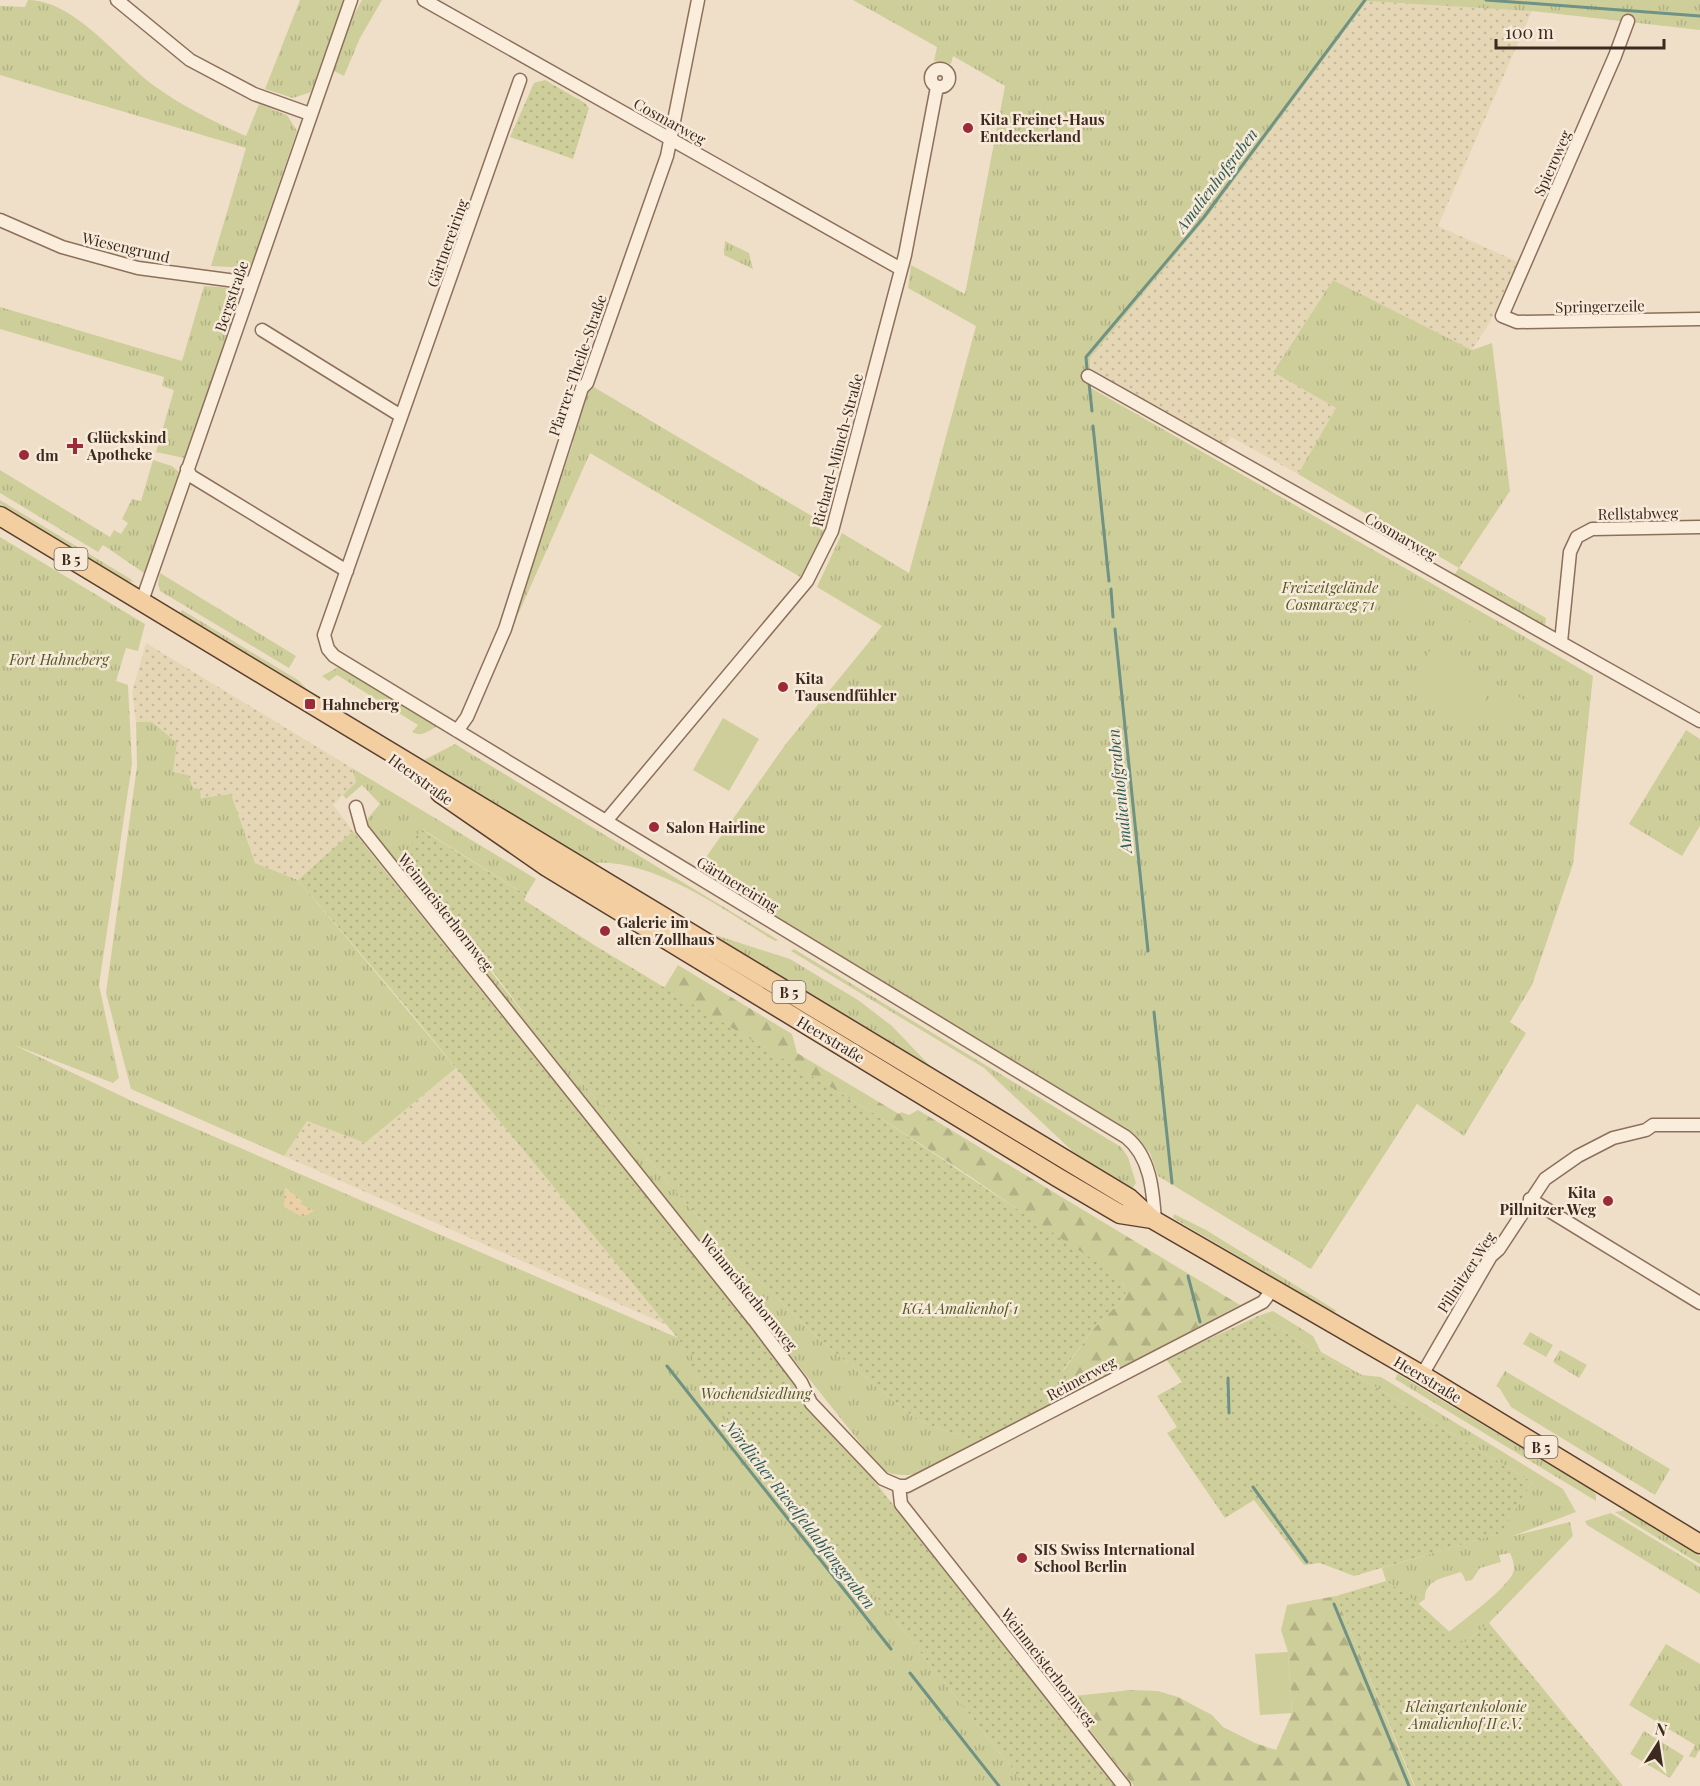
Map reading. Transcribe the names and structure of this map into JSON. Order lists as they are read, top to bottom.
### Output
{
  "streets": {
    "main road": ["B 5", "Heerstraße"],
    "street": [
      "Cosmarweg",
      "Spieroweg",
      "Gärtnereiring",
      "Wiesengrund",
      "Bergstraße",
      "Springerzeile",
      "Pfarrer-Theile-Straße",
      "Richard-Münch-Straße",
      "Rellstabweg",
      "Weinmeisterhornweg",
      "Pillnitzer Weg",
      "Reimerweg"
    ]
  },
  "crossings": [
    ["Cosmarweg", "Pfarrer-Theile-Straße"],
    ["Cosmarweg", "Richard-Münch-Straße"],
    ["Cosmarweg", "Rellstabweg"],
    ["Spieroweg", "Springerzeile"],
    ["Gärtnereiring", "Pfarrer-Theile-Straße"],
    ["Gärtnereiring", "Richard-Münch-Straße"],
    ["Gärtnereiring", "Heerstraße"],
    ["Wiesengrund", "Bergstraße"],
    ["Bergstraße", "Heerstraße"],
    ["Heerstraße", "Pillnitzer Weg"],
    ["Heerstraße", "Reimerweg"],
    ["Weinmeisterhornweg", "Reimerweg"]
  ],
  "water": ["Amalienhofgraben", "Nördlicher Rieselfeldabfanggraben"],
  "parks": [
    "Freizeitgelände Cosmarweg 71",
    "Fort Hahneberg",
    "KGA Amalienhof 1",
    "Wochendsiedlung",
    "Kleingartenkolonie Amalienhof II e.V."
  ],
  "places": {
    "other": [
      "Kita Freinet-Haus Entdeckerland",
      "dm",
      "Kita Tausendfühler",
      "Salon Hairline",
      "Galerie im alten Zollhaus",
      "Kita Pillnitzer Weg",
      "SIS Swiss International School Berlin"
    ],
    "health": ["Glückskind Apotheke"],
    "transit": ["Hahneberg"]
  },
  "scale_bar": "100 m",
  "north": "top"
}
